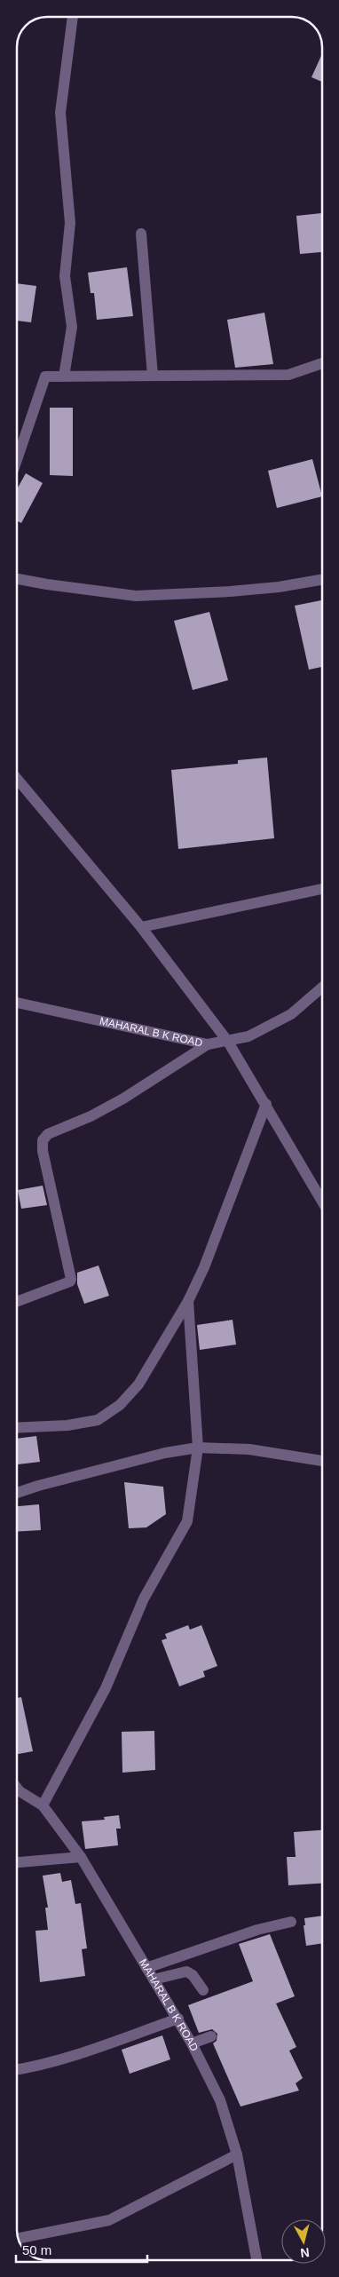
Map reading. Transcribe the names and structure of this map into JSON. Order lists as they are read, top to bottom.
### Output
{
  "streets": {
    "street": ["MAHARAL B K ROAD"]
  },
  "scale_bar": "50 m",
  "north": "bottom"
}
